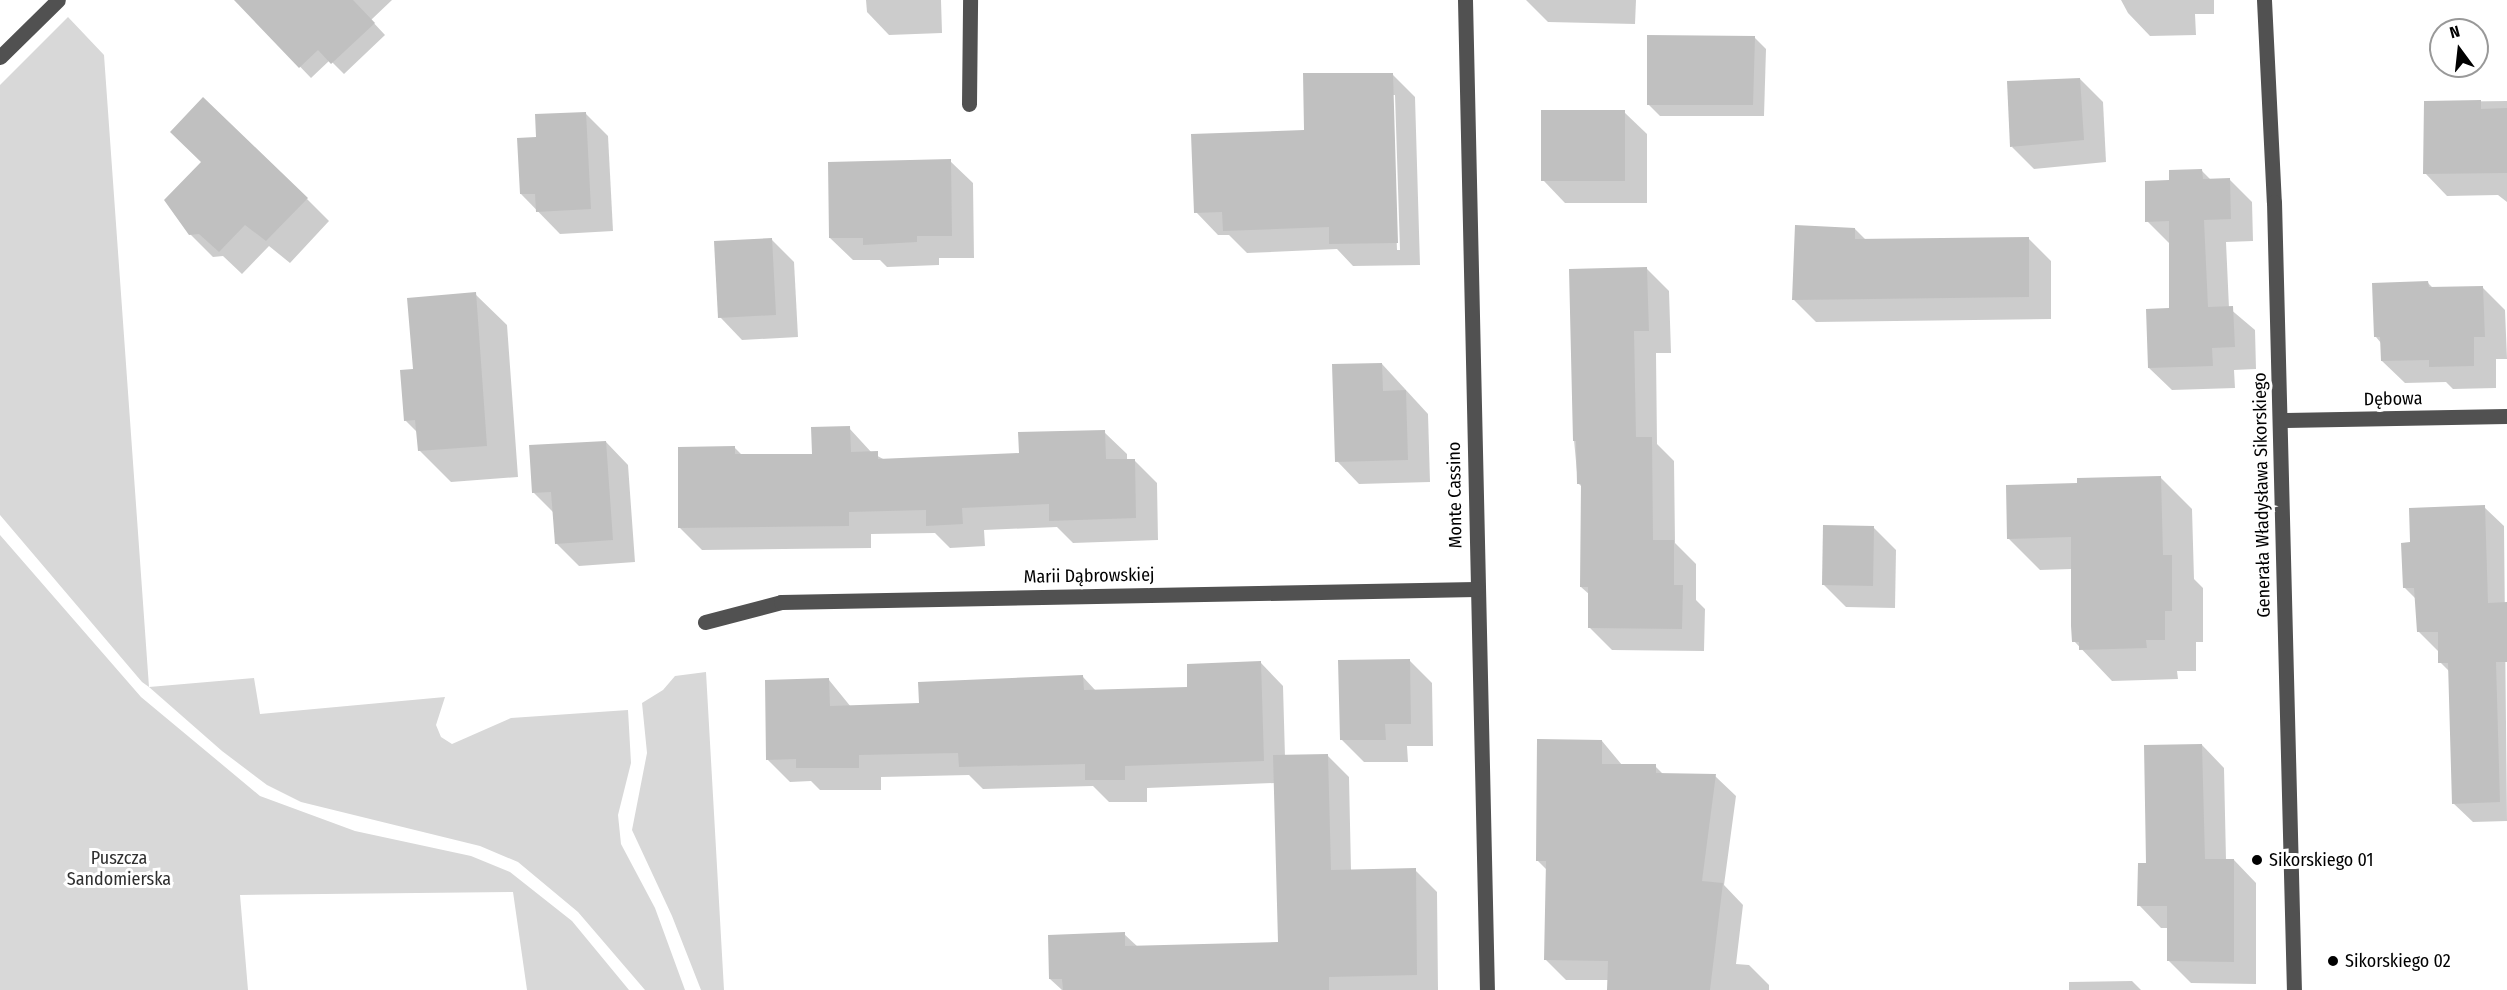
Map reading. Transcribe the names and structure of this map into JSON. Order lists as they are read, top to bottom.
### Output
{
  "streets": {
    "street": [
      "Dębowa",
      "Monte Cassino",
      "Generała Władysława Sikorskiego",
      "Marii Dąbrowskiej"
    ]
  },
  "crossings": [
    ["Dębowa", "Generała Władysława Sikorskiego"],
    ["Monte Cassino", "Marii Dąbrowskiej"]
  ],
  "parks": ["Puszcza Sandomierska"],
  "places": ["Sikorskiego 01", "Sikorskiego 02"],
  "north": "top"
}
